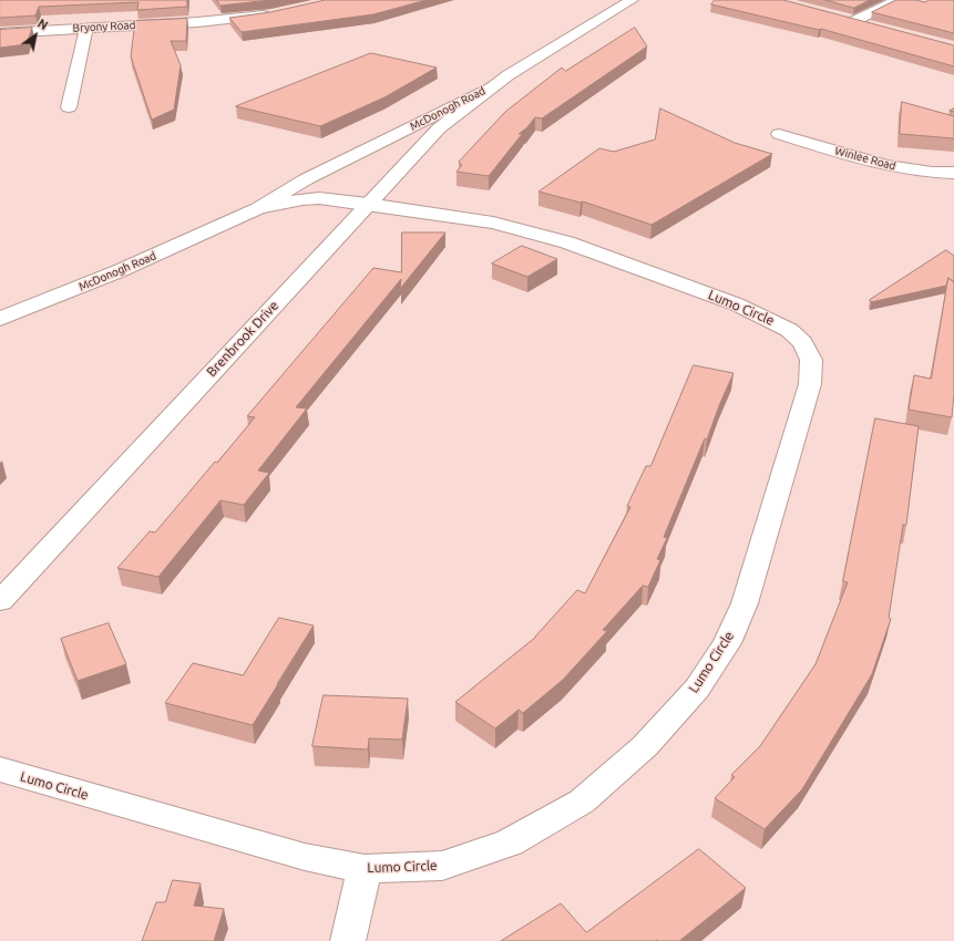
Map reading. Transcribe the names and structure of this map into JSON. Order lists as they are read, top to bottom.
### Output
{
  "streets": {
    "street": [
      "Bryony Road",
      "McDonogh Road",
      "Winlee Road",
      "Lumo Circle",
      "Brenbrook Drive"
    ]
  },
  "crossings": [
    ["McDonogh Road", "Lumo Circle"],
    ["McDonogh Road", "Brenbrook Drive"],
    ["Lumo Circle", "Brenbrook Drive"]
  ],
  "north": "top right"
}
